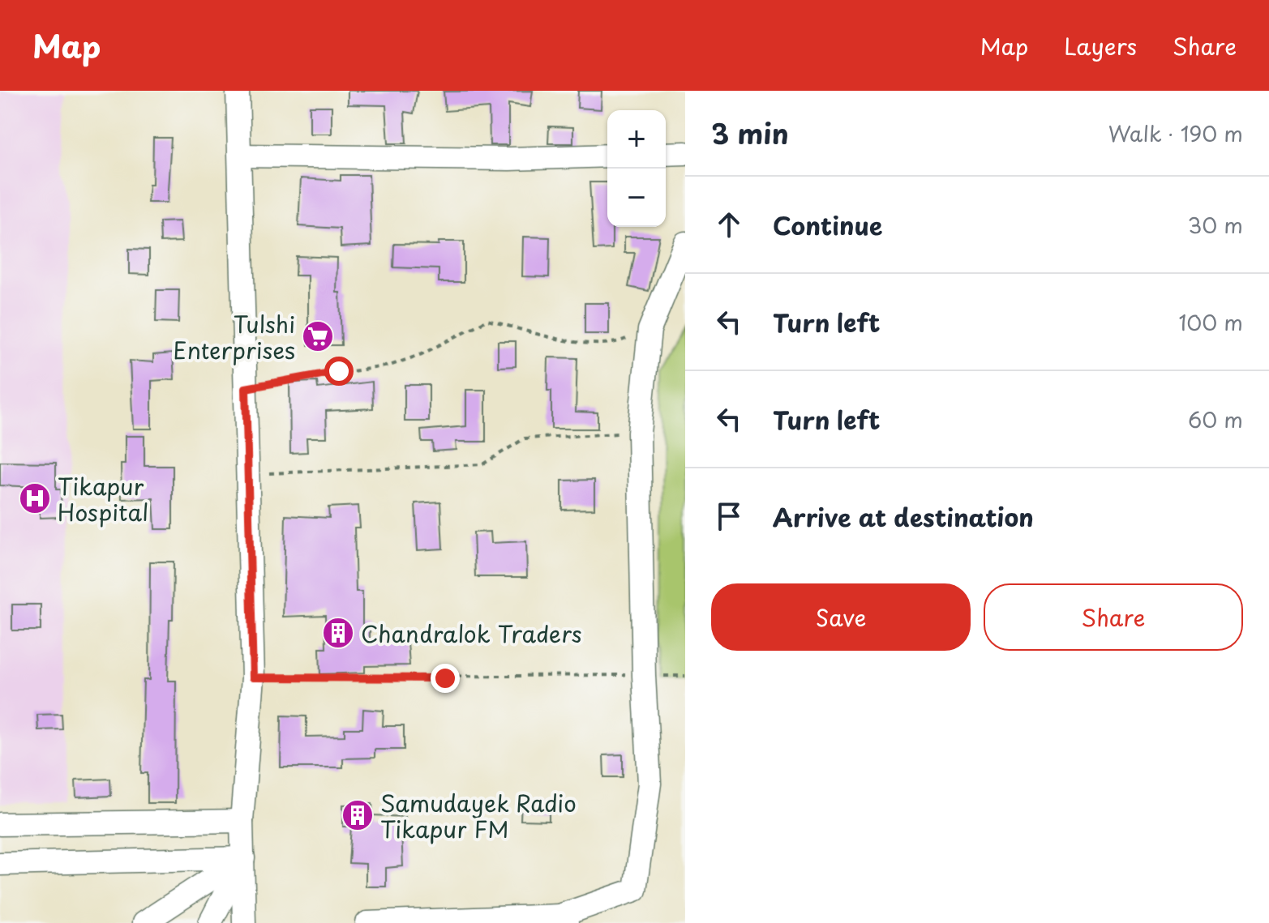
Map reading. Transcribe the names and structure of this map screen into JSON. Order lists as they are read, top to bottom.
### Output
{
  "places": {
    "supermarket": ["Tulshi Enterprises"],
    "hospital": ["Tikapur Hospital"],
    "building": ["Chandralok Traders", "Samudayek Radio Tikapur FM"]
  },
  "page": {
    "header": "Map",
    "nav": ["Map", "Layers", "Share"],
    "heading": ["3 min", "Walk · 190 m"],
    "map_buttons": ["+", "−"],
    "list": [
      ["Continue", "30 m"],
      ["Turn left", "100 m"],
      ["Turn left", "60 m"],
      "Arrive at destination"
    ],
    "buttons": ["Save", "Share"]
  }
}
